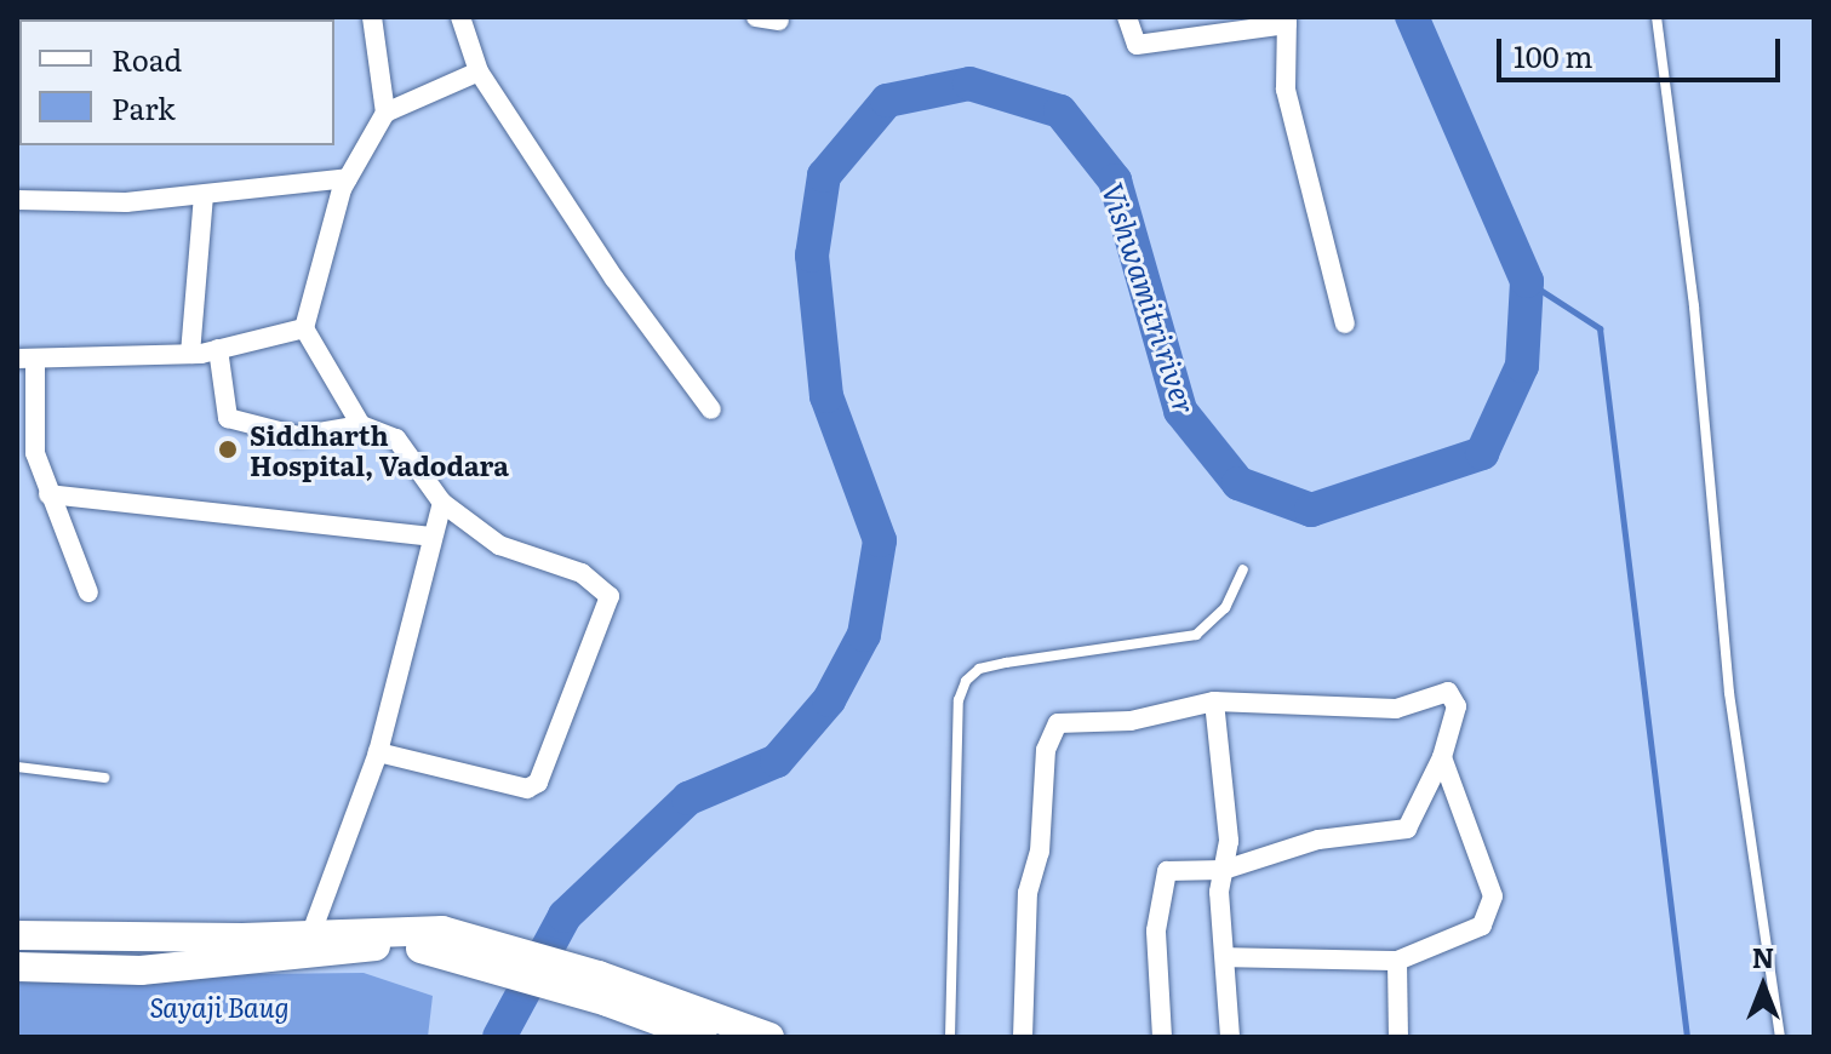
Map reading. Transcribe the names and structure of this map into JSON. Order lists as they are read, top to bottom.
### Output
{
  "water": ["Vishwamitri river"],
  "parks": ["Sayaji Baug"],
  "places": ["Siddharth Hospital, Vadodara"],
  "legend": ["Road", "Park"],
  "scale_bar": "100 m",
  "north": "top"
}
